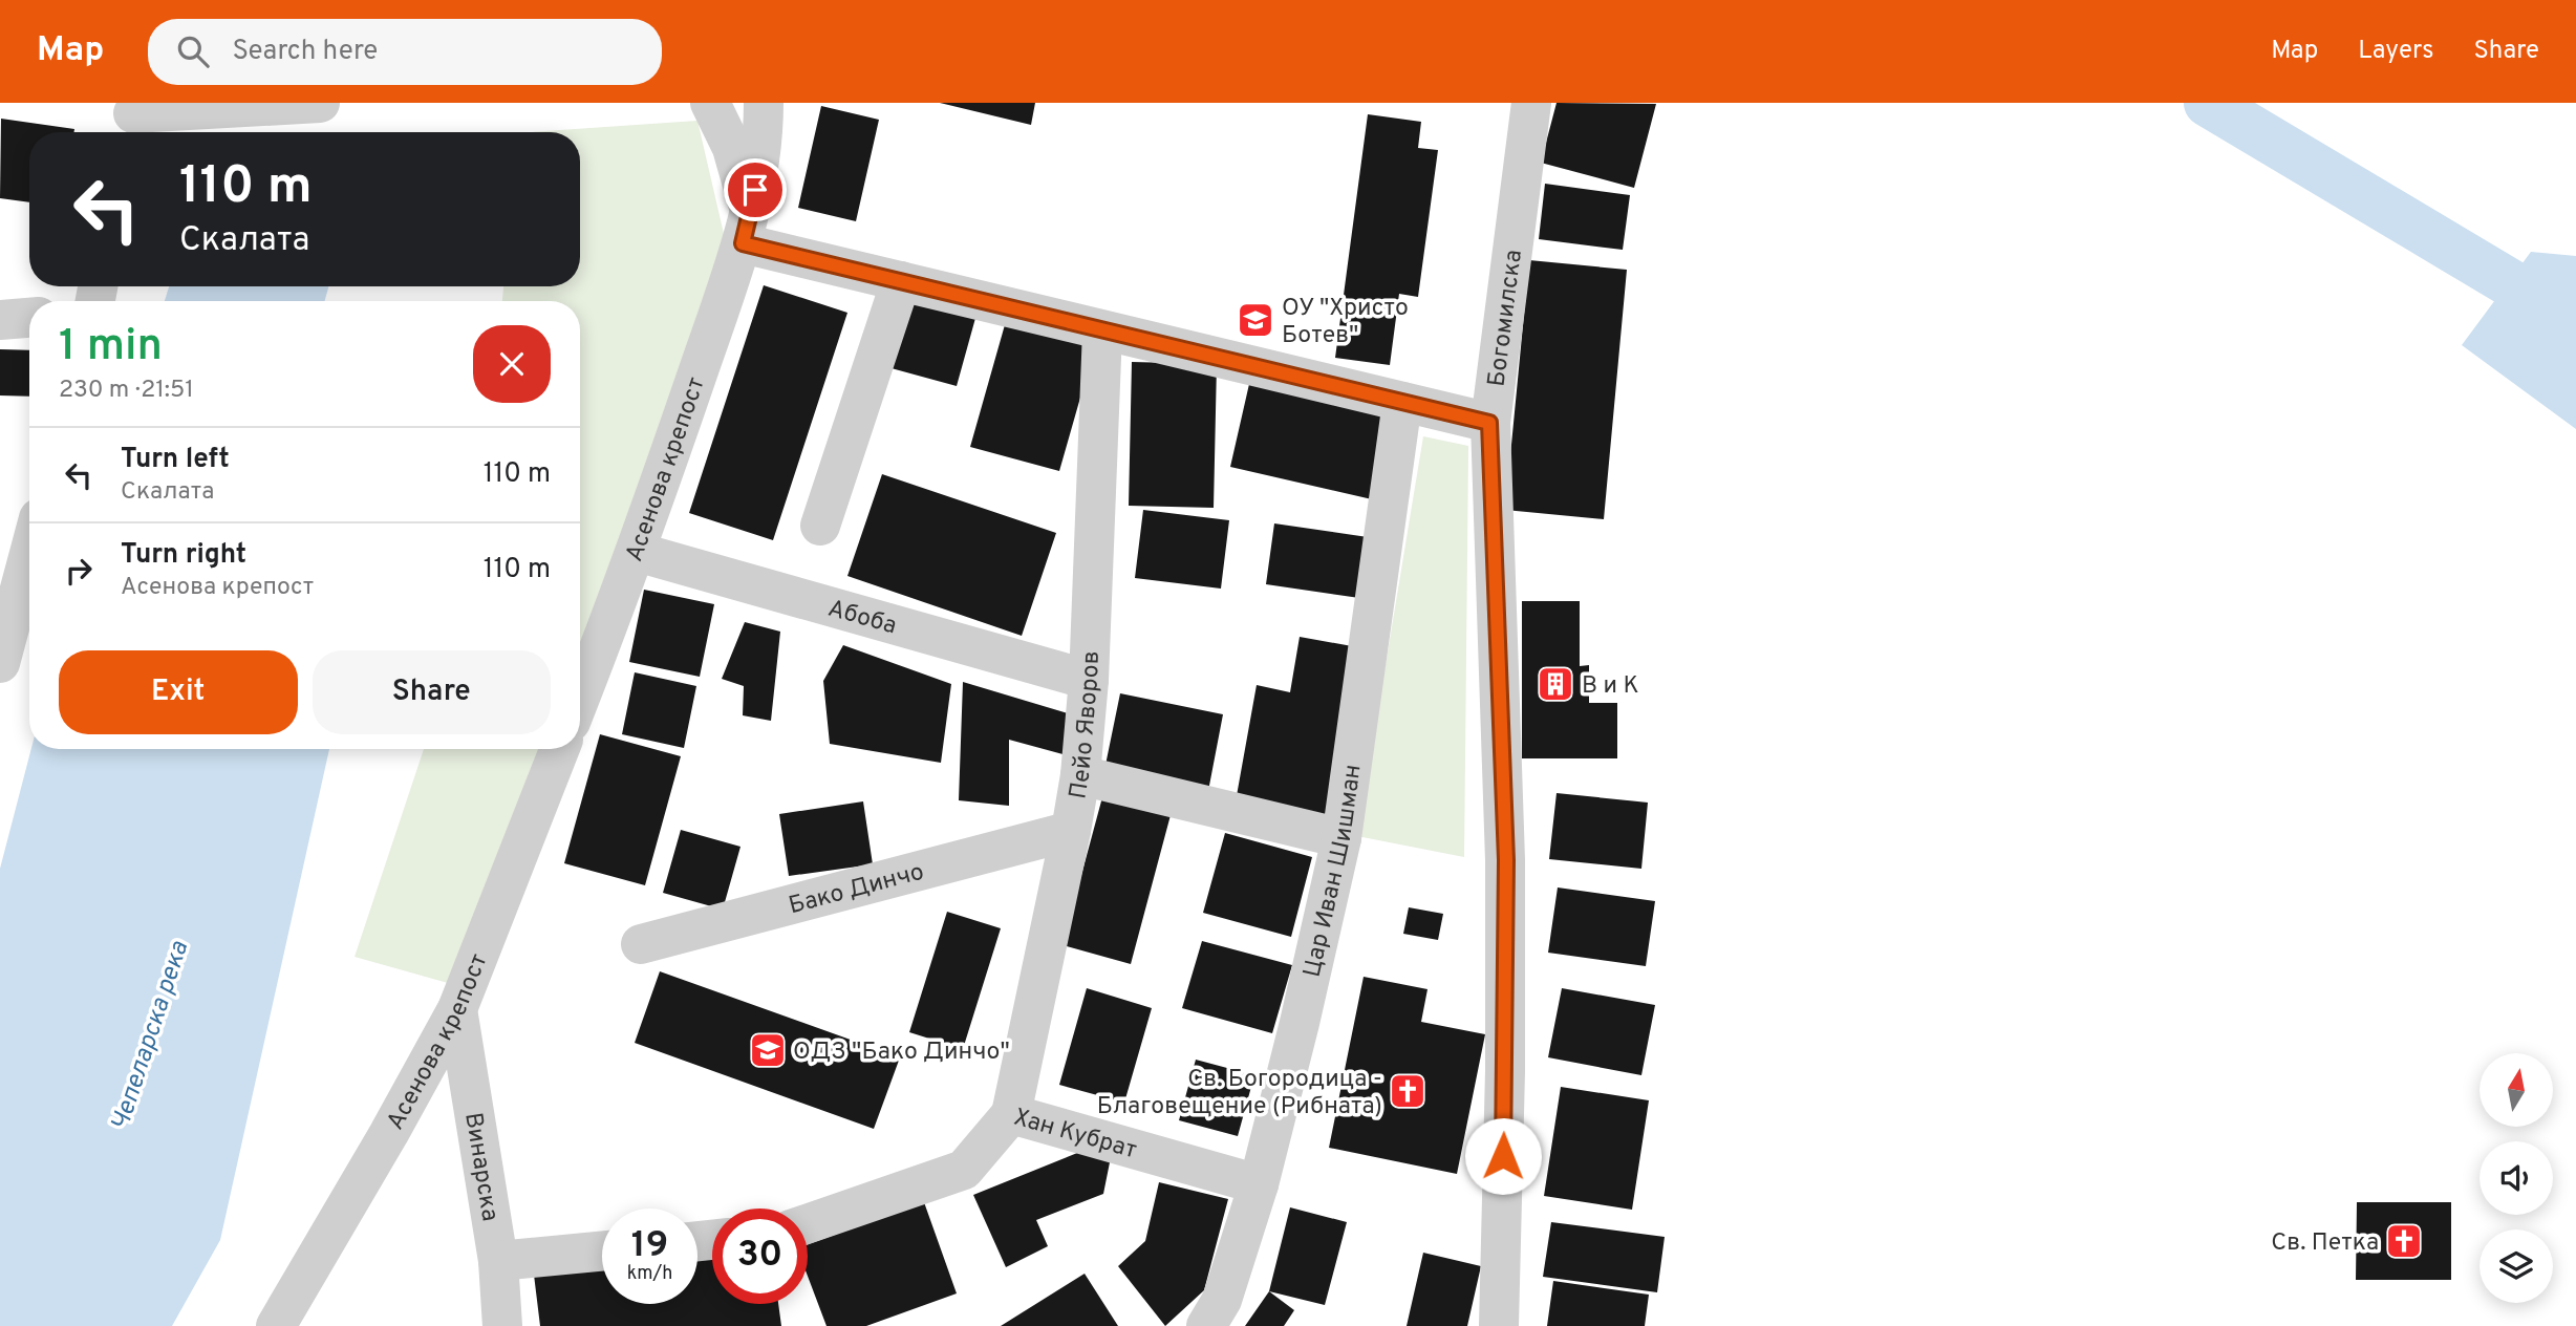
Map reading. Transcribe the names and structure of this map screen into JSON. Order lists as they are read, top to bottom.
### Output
{
  "streets": {
    "street": [
      "Богомилска",
      "Асенова крепост",
      "Абоба",
      "Пейо Яворов",
      "Цар Иван Шишман",
      "Бако Динчо",
      "Хан Кубрат",
      "Винарска"
    ]
  },
  "crossings": [
    ["Асенова крепост", "Абоба"],
    ["Асенова крепост", "Винарска"],
    ["Абоба", "Пейо Яворов"],
    ["Пейо Яворов", "Бако Динчо"],
    ["Пейо Яворов", "Хан Кубрат"],
    ["Цар Иван Шишман", "Хан Кубрат"]
  ],
  "water": ["Чепеларска река"],
  "places": {
    "school or university": ["ОУ \"Христо Ботев\"", "ОДЗ \"Бако Динчо\""],
    "building": ["В и К"],
    "church": ["Св. Богородица - Благовещение (Рибната)", "Св. Петка"]
  },
  "north": "top",
  "page": {
    "header": "Map",
    "search": "Search here",
    "nav": ["Map", "Layers", "Share"],
    "turn": ["110 m", "Скалата"],
    "heading": ["1 min", "230 m · 21:51"],
    "list": [
      {
        "name": "Turn left",
        "note": "Скалата",
        "value": "110 m"
      },
      {
        "name": "Turn right",
        "note": "Асенова крепост",
        "value": "110 m"
      }
    ],
    "buttons": ["Exit", "Share"],
    "speed": "19 km/h",
    "limit": "30"
  }
}
